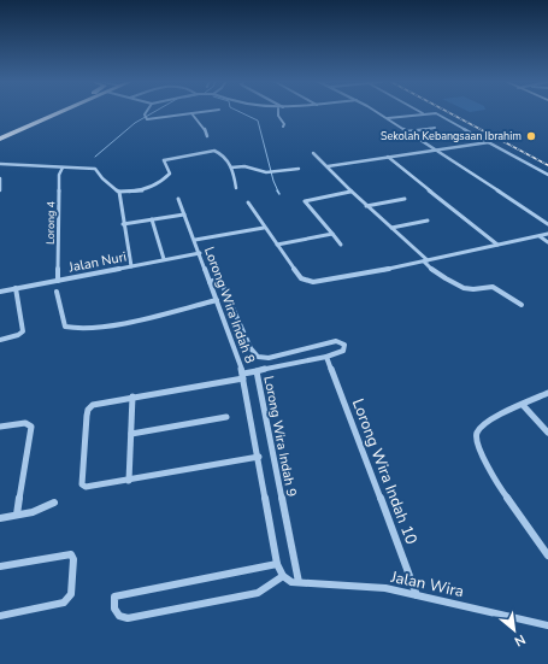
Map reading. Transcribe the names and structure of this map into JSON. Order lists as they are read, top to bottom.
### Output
{
  "streets": {
    "street": [
      "Lorong 4",
      "Jalan Nuri",
      "Lorong Wira Indah 8",
      "Lorong Wira Indah 9",
      "Lorong Wira Indah 10",
      "Jalan Wira"
    ]
  },
  "crossings": [
    ["Lorong 4", "Jalan Nuri"],
    ["Jalan Nuri", "Lorong Wira Indah 8"],
    ["Lorong Wira Indah 8", "Lorong Wira Indah 9"],
    ["Lorong Wira Indah 8", "Jalan Wira"],
    ["Lorong Wira Indah 9", "Lorong Wira Indah 10"],
    ["Lorong Wira Indah 9", "Jalan Wira"],
    ["Lorong Wira Indah 10", "Jalan Wira"]
  ],
  "places": ["Sekolah Kebangsaan Ibrahim"],
  "north": "bottom right"
}
